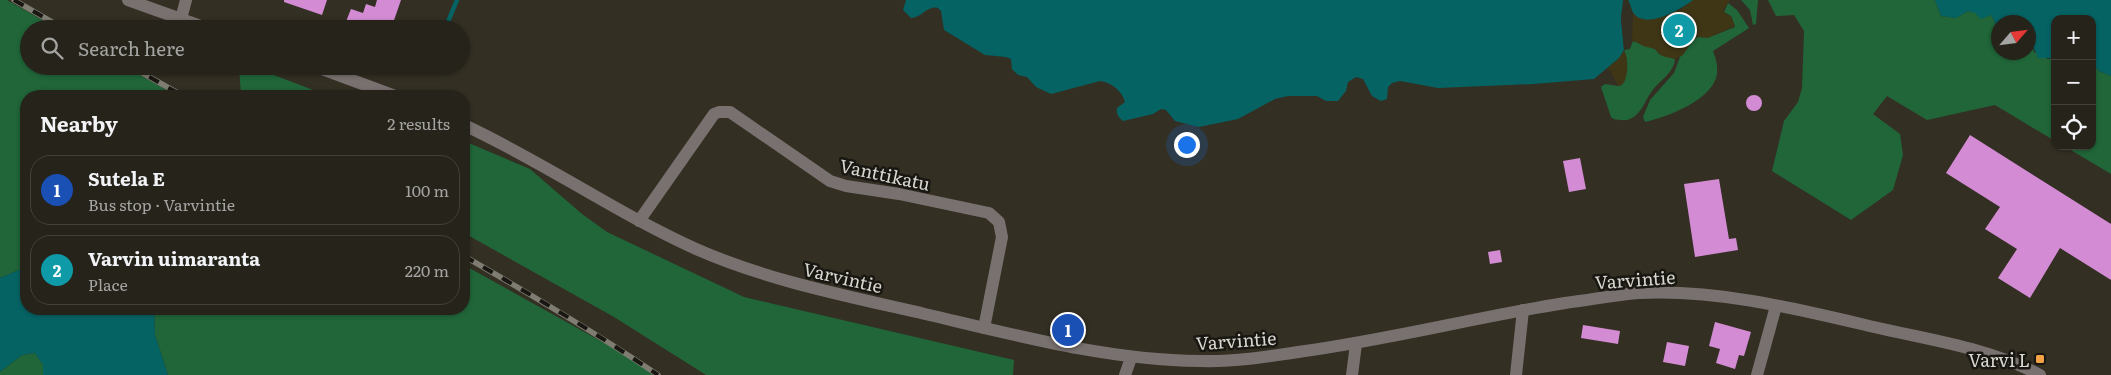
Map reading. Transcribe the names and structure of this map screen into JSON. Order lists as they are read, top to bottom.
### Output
{
  "streets": {
    "street": ["Vanttikatu", "Varvintie"]
  },
  "crossings": [
    ["Vanttikatu", "Varvintie"]
  ],
  "places": {
    "transit": ["Varvi L"]
  },
  "north": "top right",
  "page": {
    "pins": ["2", "1"],
    "map_buttons": ["+", "−"],
    "search": "Search here",
    "heading": ["Nearby", "2 results"],
    "list": [
      {
        "mark": "1",
        "name": "Sutela E",
        "note": "Bus stop · Varvintie",
        "value": "100 m"
      },
      {
        "mark": "2",
        "name": "Varvin uimaranta",
        "note": "Place",
        "value": "220 m"
      }
    ]
  }
}
